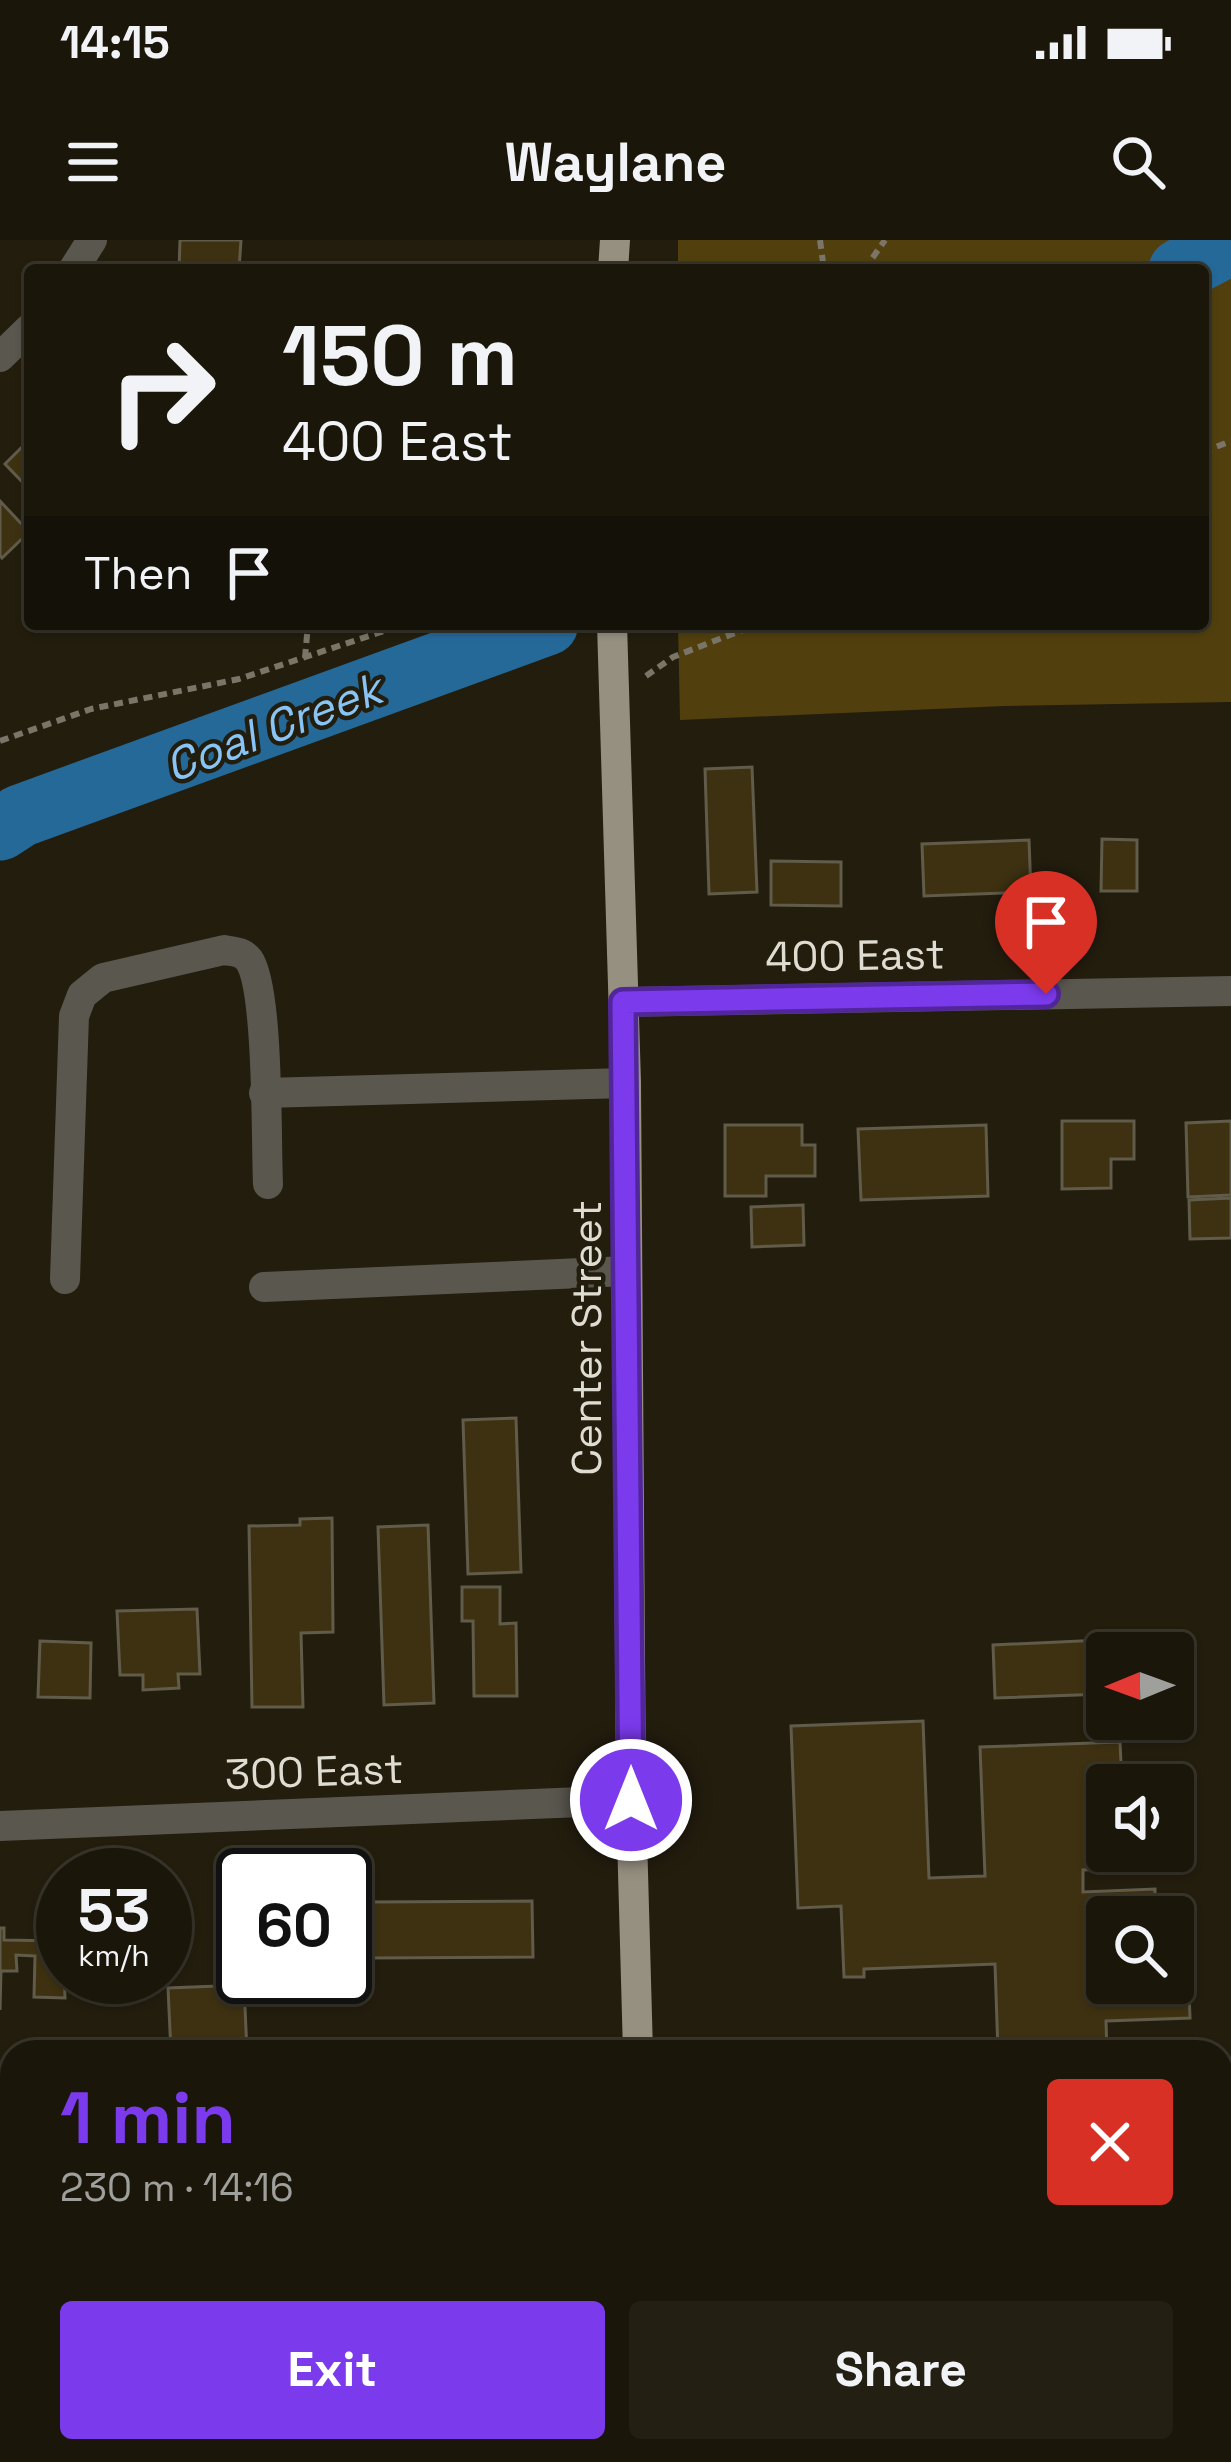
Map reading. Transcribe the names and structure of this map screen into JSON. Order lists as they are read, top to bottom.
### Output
{
  "streets": {
    "main road": ["Center Street"],
    "street": ["400 East", "300 East"]
  },
  "crossings": [
    ["400 East", "Center Street"],
    ["Center Street", "300 East"]
  ],
  "water": ["Coal Creek"],
  "north": "left",
  "page": {
    "status": "14:15",
    "header": "Waylane",
    "turn": ["150 m", "400 East"],
    "then": "Then",
    "speed": "53 km/h",
    "limit": "60",
    "heading": ["1 min", "230 m · 14:16"],
    "buttons": ["Exit", "Share"]
  }
}
